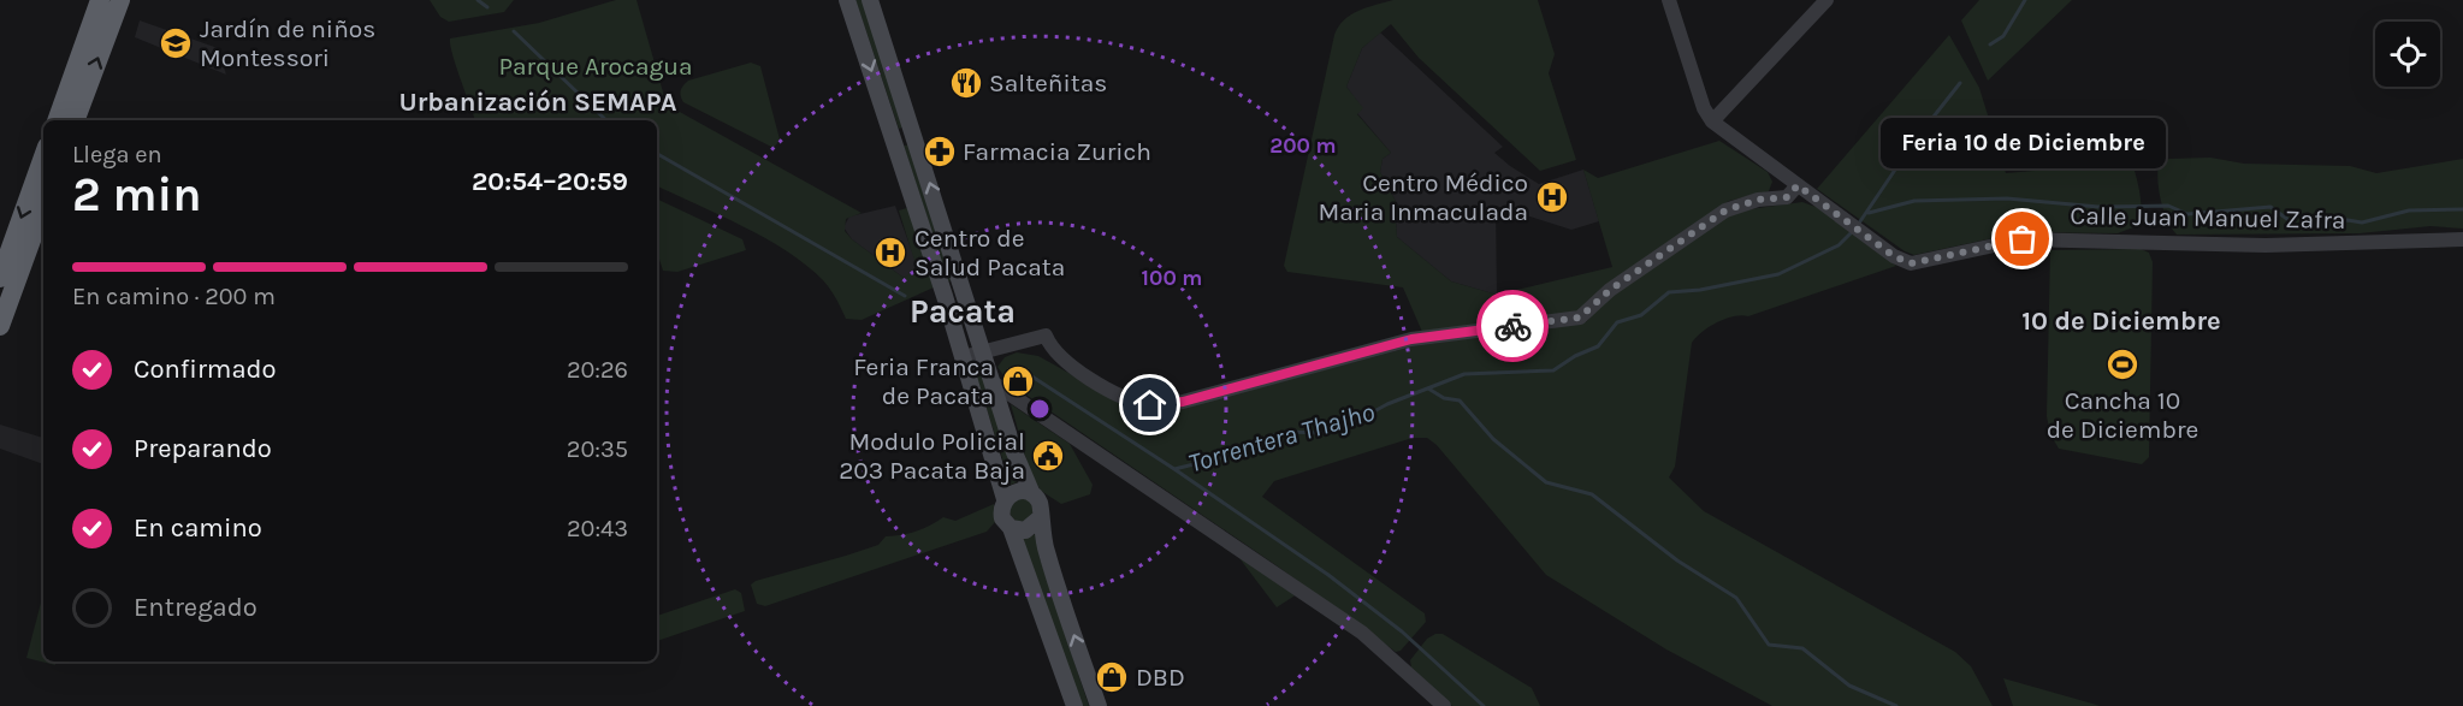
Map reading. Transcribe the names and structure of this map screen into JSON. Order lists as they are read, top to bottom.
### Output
{
  "streets": {
    "street": ["Calle Juan Manuel Zafra"]
  },
  "districts": ["Urbanización SEMAPA", "Pacata", "10 de Diciembre"],
  "water": ["Torrentera Thajho"],
  "parks": ["Parque Arocagua"],
  "places": {
    "school or university": ["Jardín de niños Montessori"],
    "restaurant": ["Salteñitas"],
    "pharmacy": ["Farmacia Zurich"],
    "hospital": ["Centro Médico Maria Inmaculada", "Centro de Salud Pacata"],
    "other": ["Feria 10 de Diciembre"],
    "sports": ["Cancha 10 de Diciembre"],
    "shop": ["Feria Franca de Pacata", "DBD"],
    "public building": ["Modulo Policial 203 Pacata Baja"]
  },
  "page": {
    "bubble": "Feria 10 de Diciembre",
    "heading": ["2 min", "Llega en", "20:54–20:59"],
    "bar": "En camino · 200 m",
    "list": [
      ["Confirmado", "20:26"],
      ["Preparando", "20:35"],
      ["En camino", "20:43"],
      "Entregado"
    ]
  },
  "rings": ["200 m", "100 m"]
}
